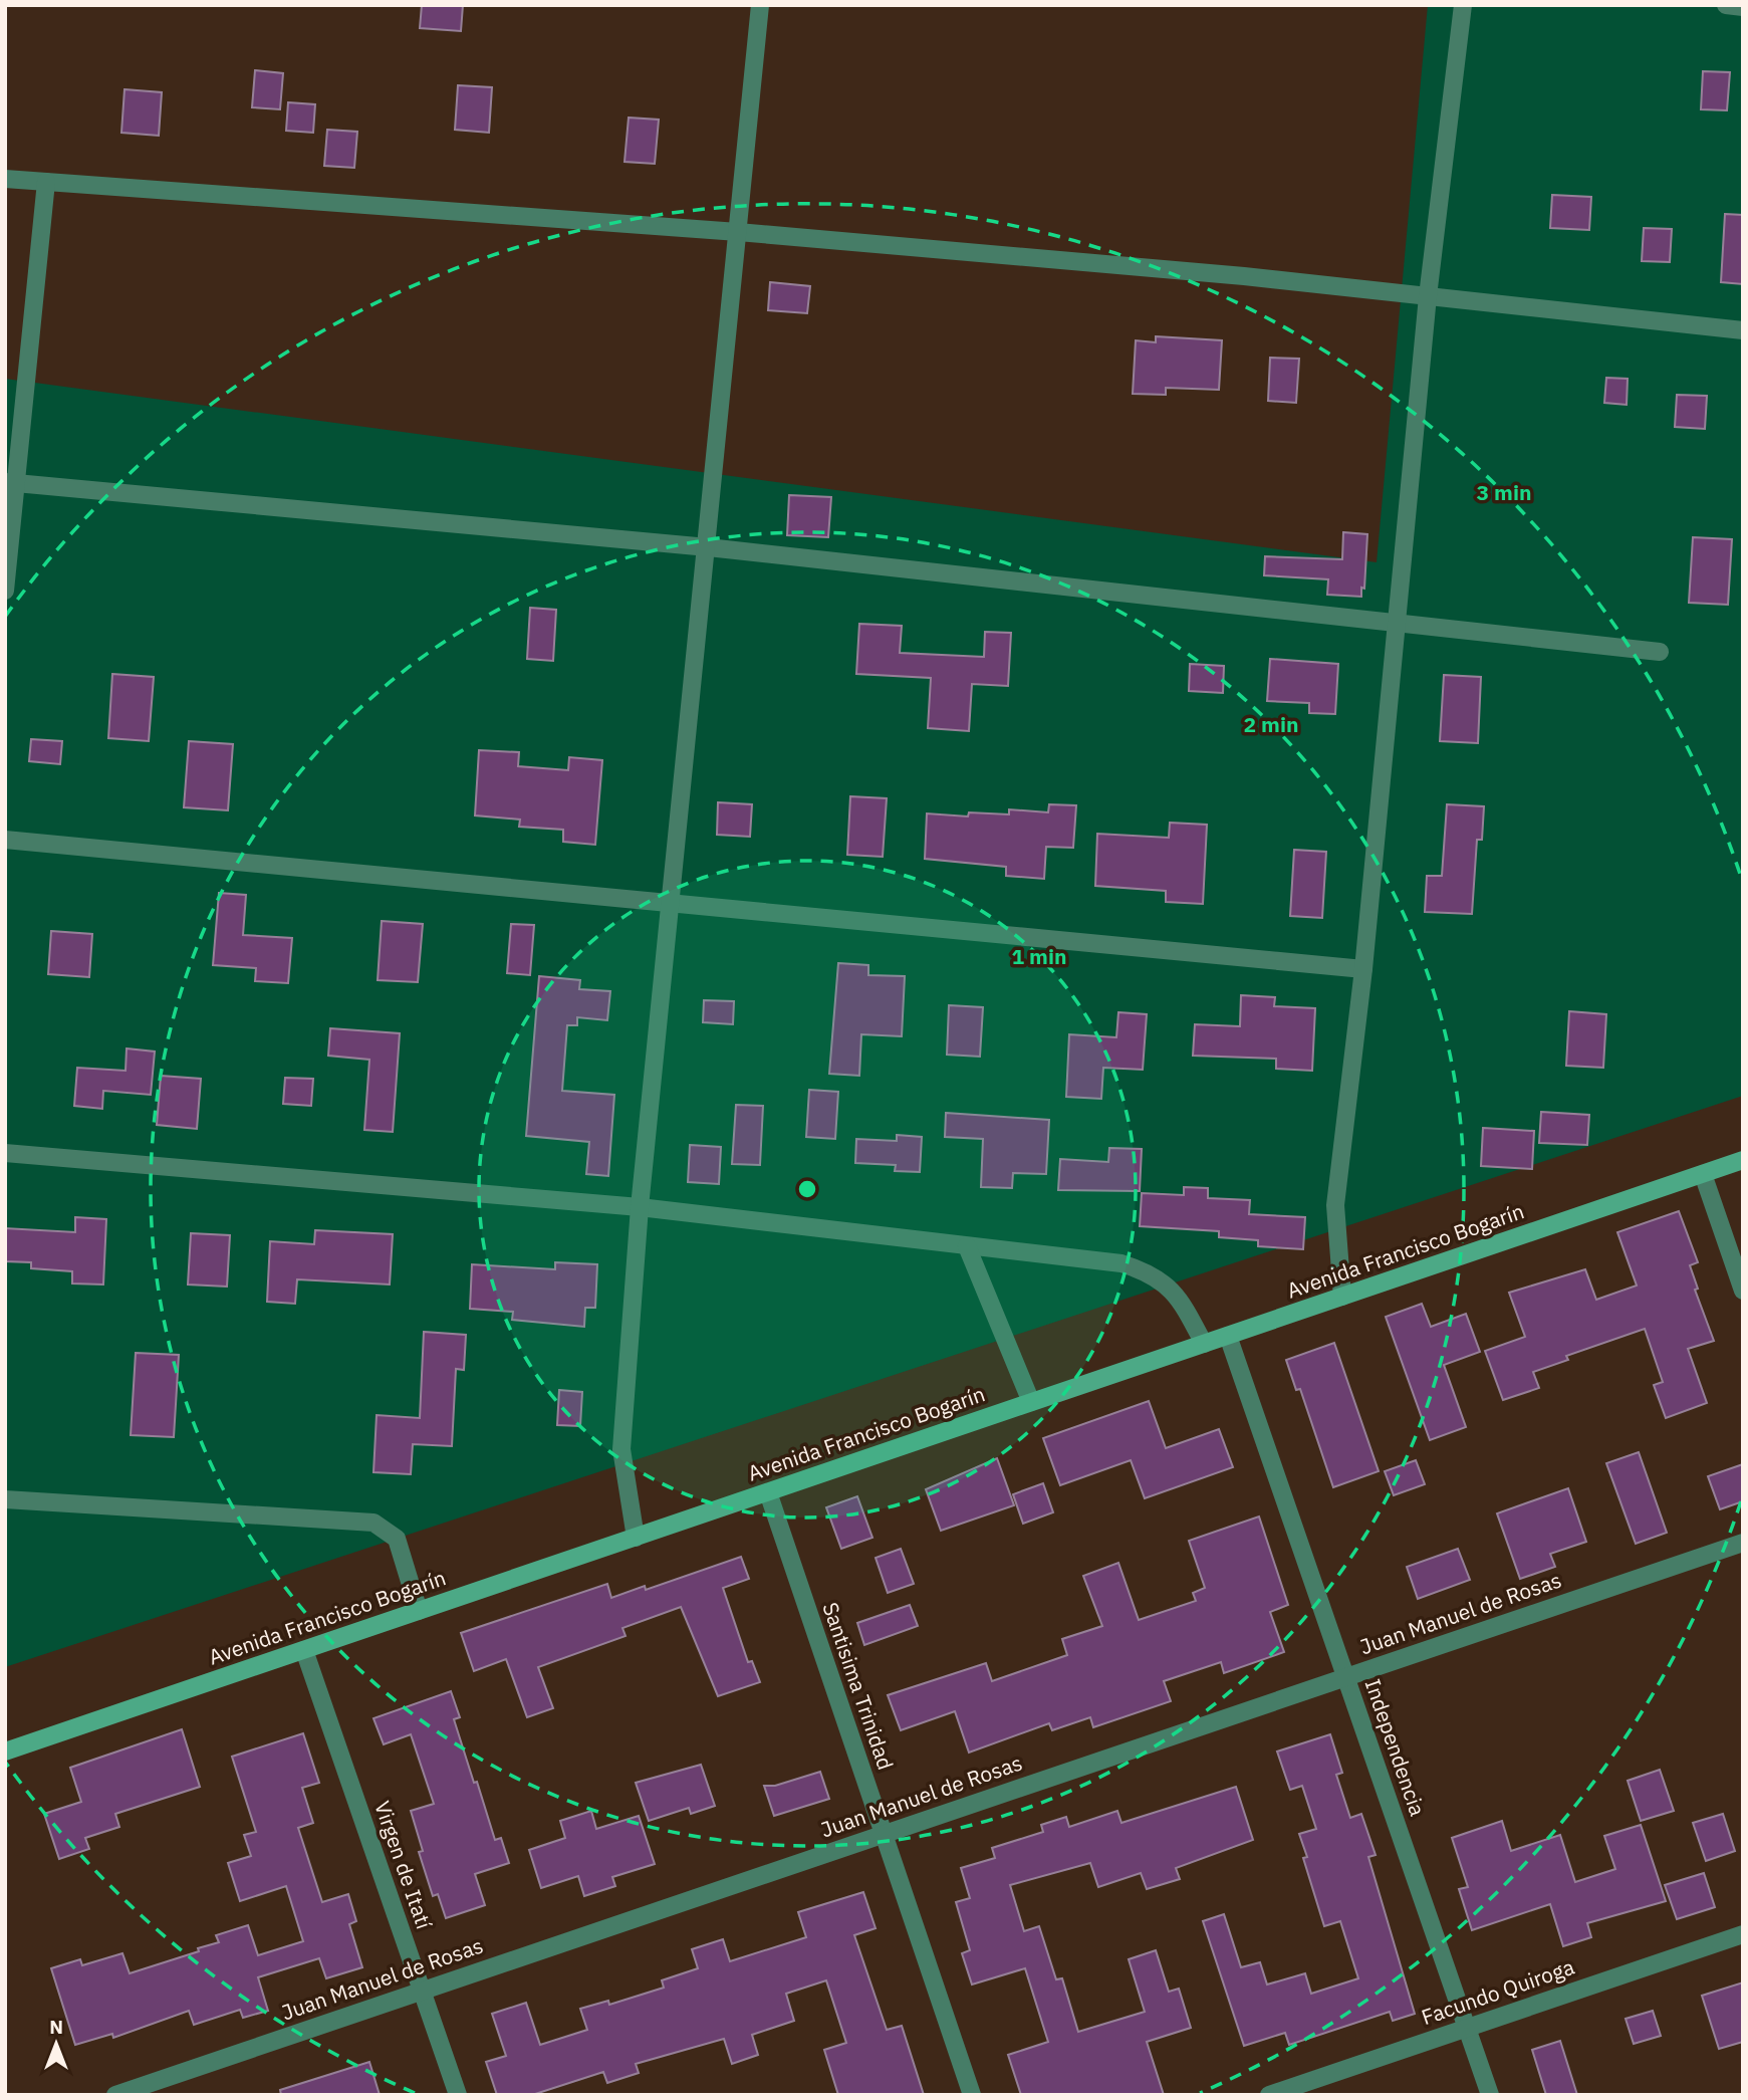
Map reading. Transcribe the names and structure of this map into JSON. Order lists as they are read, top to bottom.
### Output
{
  "streets": {
    "street": [
      "Avenida Francisco Bogarín",
      "Juan Manuel de Rosas",
      "Santisima Trinidad",
      "Independencia",
      "Virgen de Itatí",
      "Facundo Quiroga"
    ]
  },
  "crossings": [
    ["Avenida Francisco Bogarín", "Santisima Trinidad"],
    ["Avenida Francisco Bogarín", "Independencia"],
    ["Avenida Francisco Bogarín", "Virgen de Itatí"],
    ["Juan Manuel de Rosas", "Santisima Trinidad"],
    ["Juan Manuel de Rosas", "Independencia"],
    ["Juan Manuel de Rosas", "Virgen de Itatí"],
    ["Independencia", "Facundo Quiroga"]
  ],
  "north": "top",
  "rings": ["3 min", "2 min", "1 min"]
}
